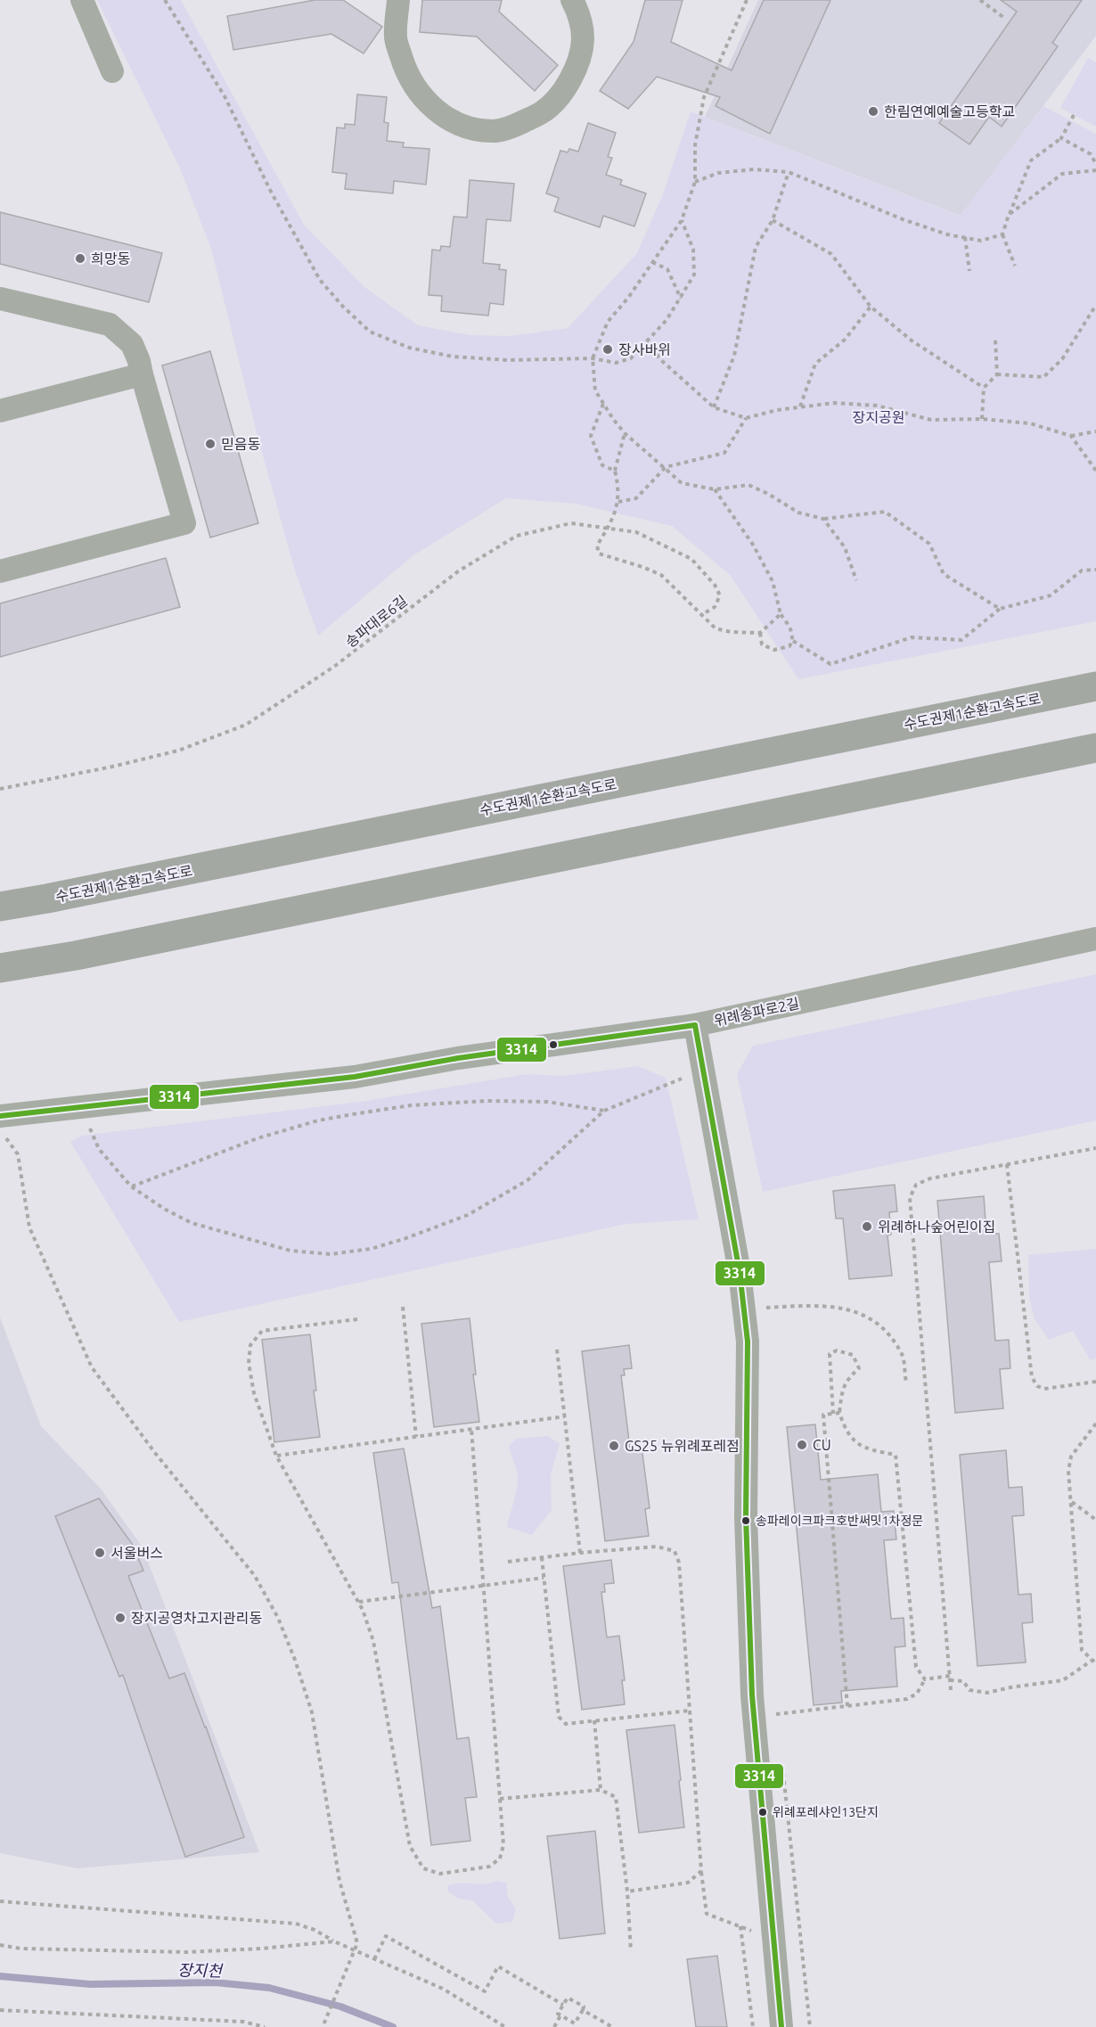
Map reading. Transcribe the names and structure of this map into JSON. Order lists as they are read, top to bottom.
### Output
{
  "streets": {
    "highway": ["수도권제1순환고속도로"],
    "street": ["위례송파로2길"],
    "path": ["송파대로6길"]
  },
  "water": ["장지천"],
  "parks": ["장지공원"],
  "places": [
    "한림연예예술고등학교",
    "희망동",
    "장사바위",
    "믿음동",
    "위례하나숲어린이집",
    "CU",
    "GS25 뉴위례포레점",
    "송파레이크파크호반써밋1차정문",
    "서울버스",
    "장지공영차고지관리동",
    "위례포레샤인13단지"
  ],
  "lines": ["transit line 3314"]
}
